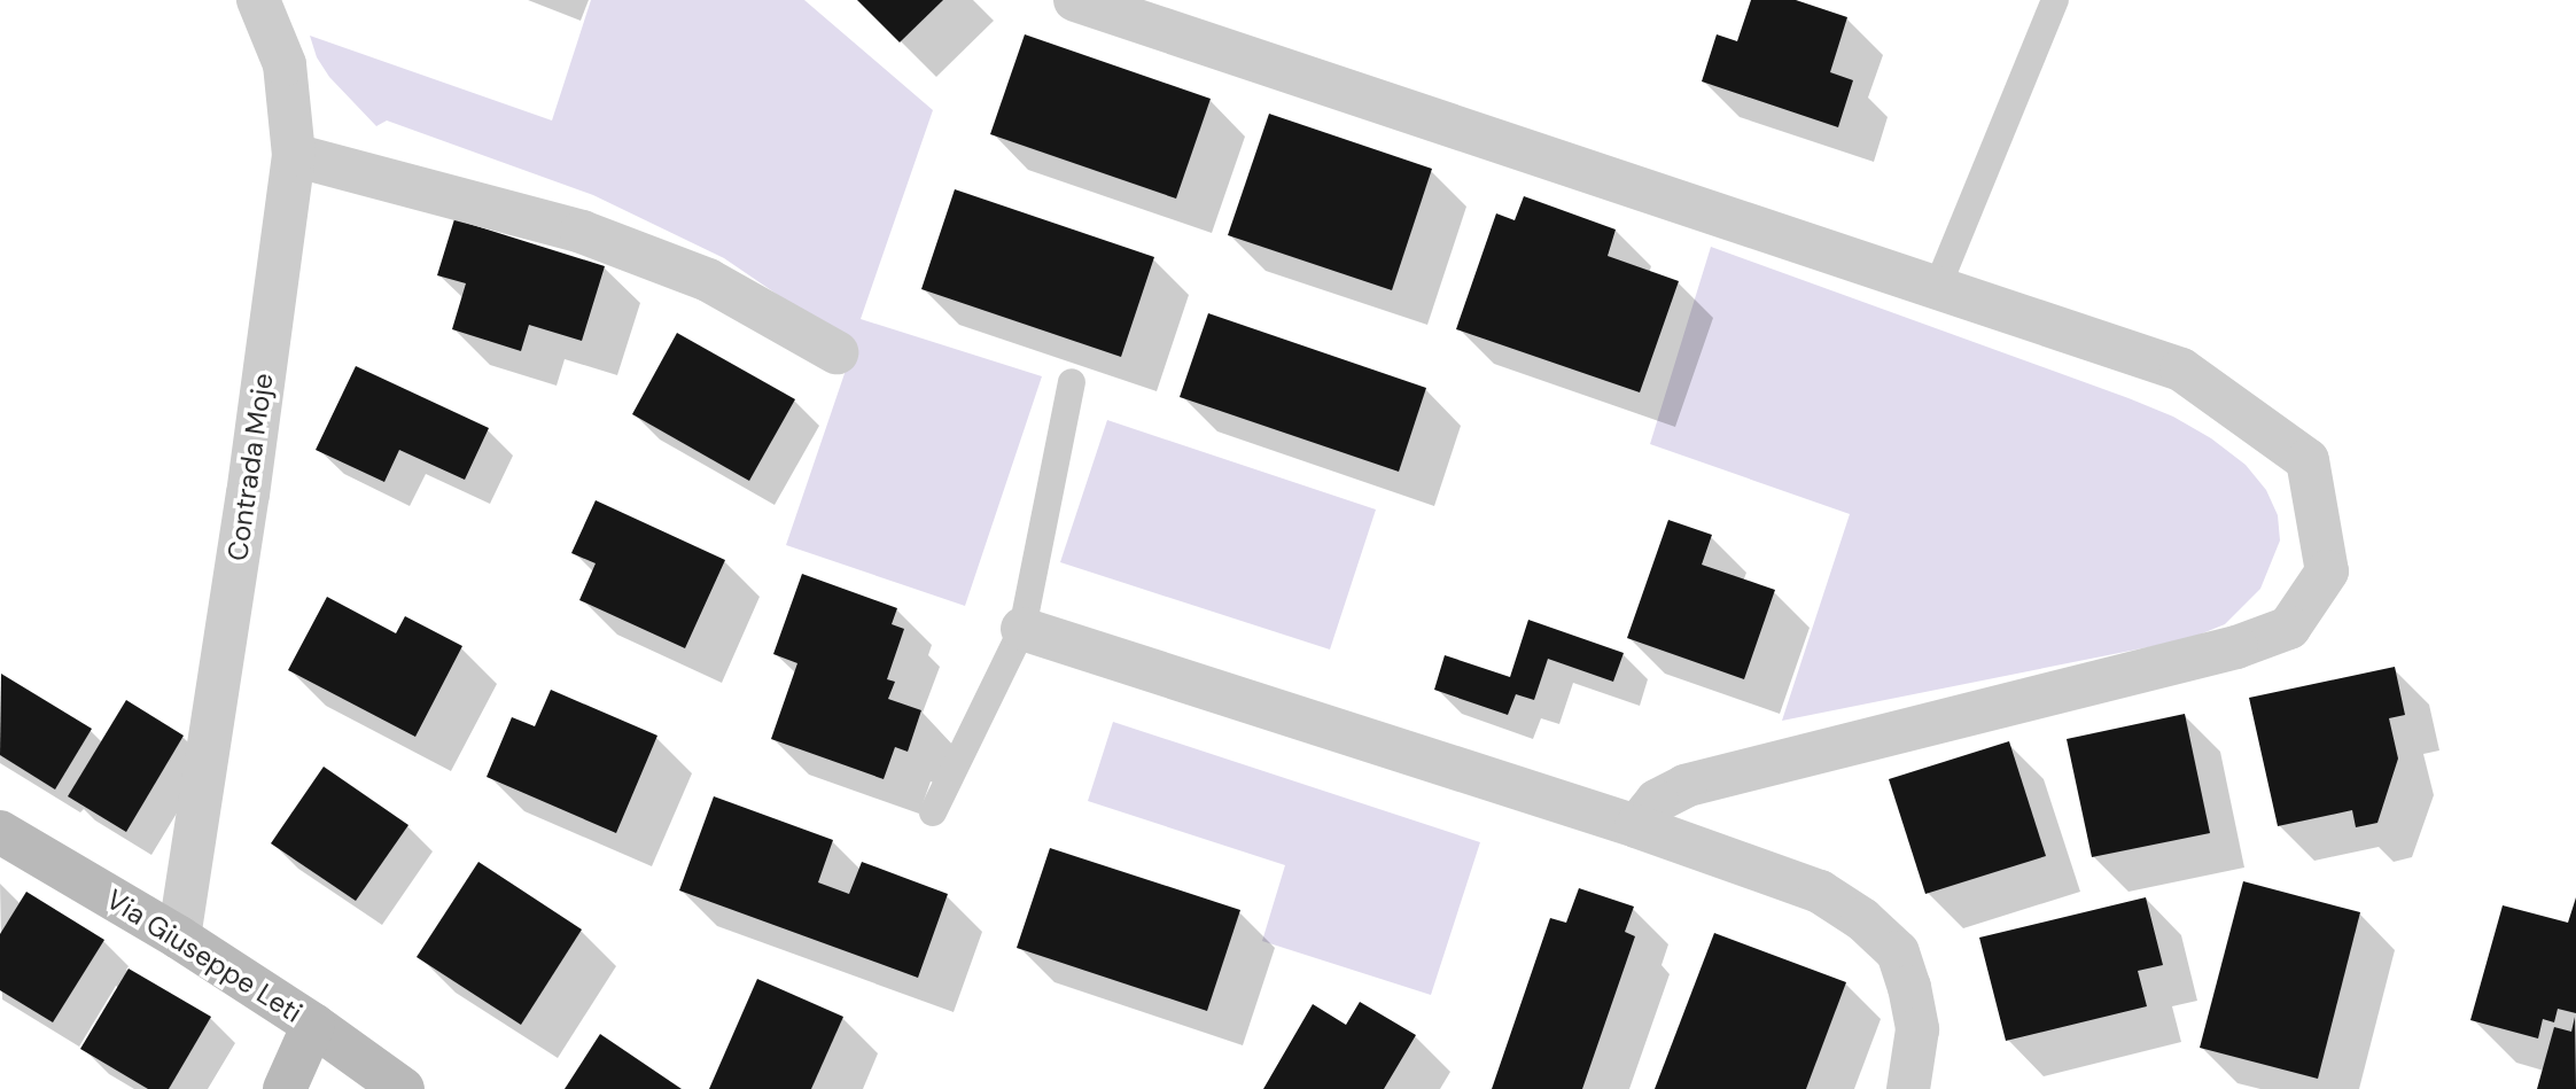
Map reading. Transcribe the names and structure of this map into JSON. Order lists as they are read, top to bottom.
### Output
{
  "streets": {
    "main road": ["Via Giuseppe Leti"],
    "street": ["Contrada Moje"]
  },
  "crossings": [
    ["Contrada Moje", "Via Giuseppe Leti"]
  ]
}
